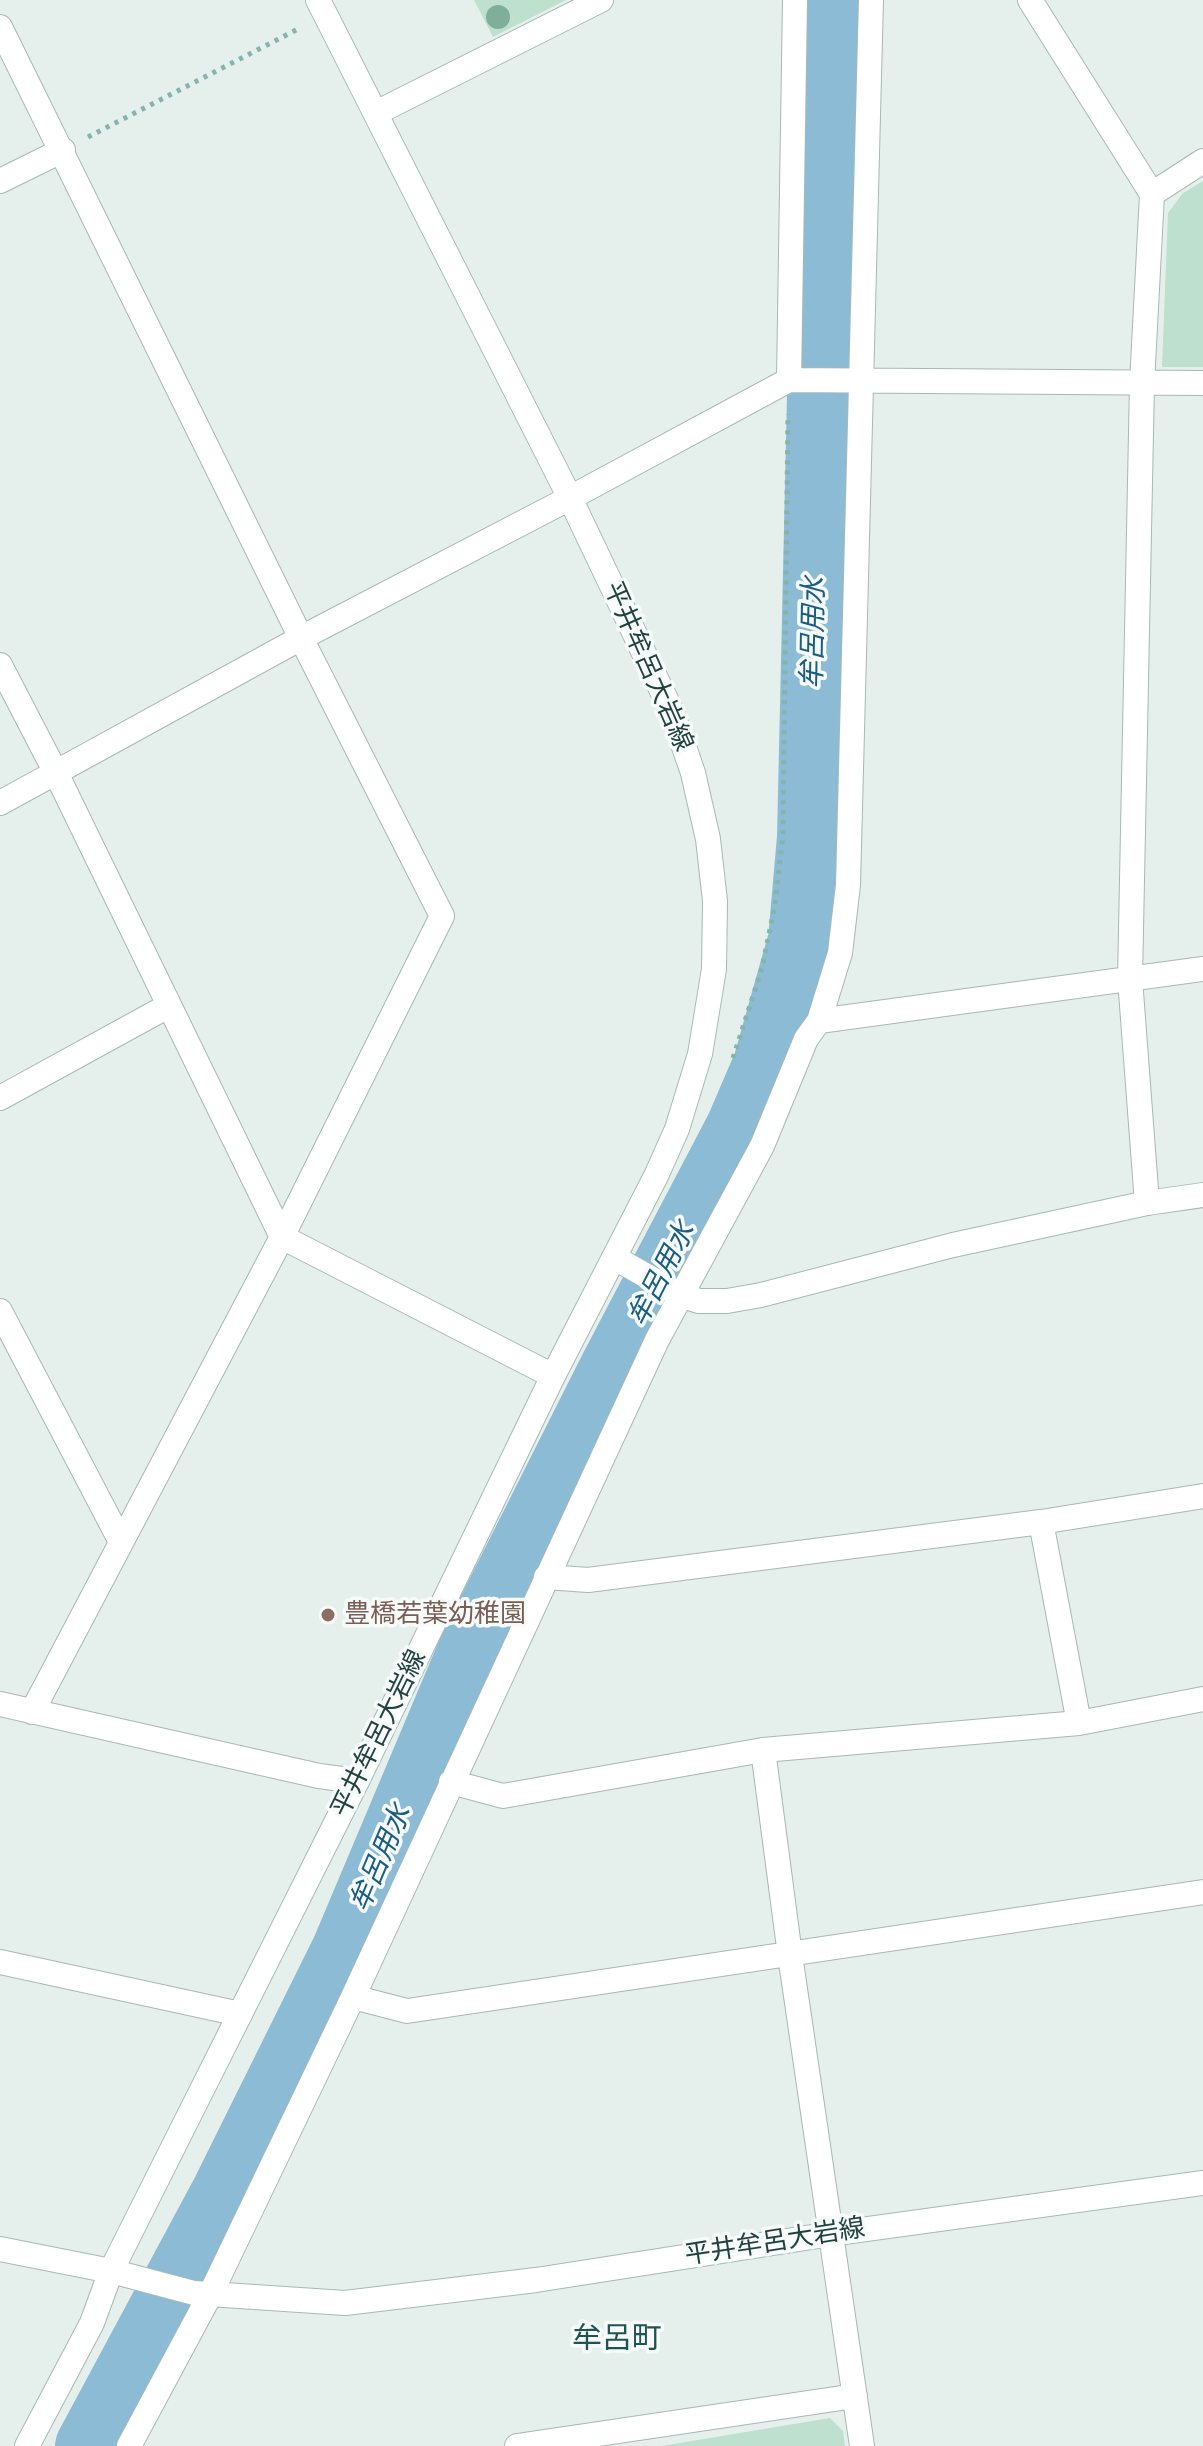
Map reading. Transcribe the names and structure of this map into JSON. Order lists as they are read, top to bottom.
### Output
{
  "streets": {
    "street": ["平井牟呂大岩線"]
  },
  "districts": ["牟呂町"],
  "water": ["牟呂用水"],
  "places": ["豊橋若葉幼稚園"]
}
